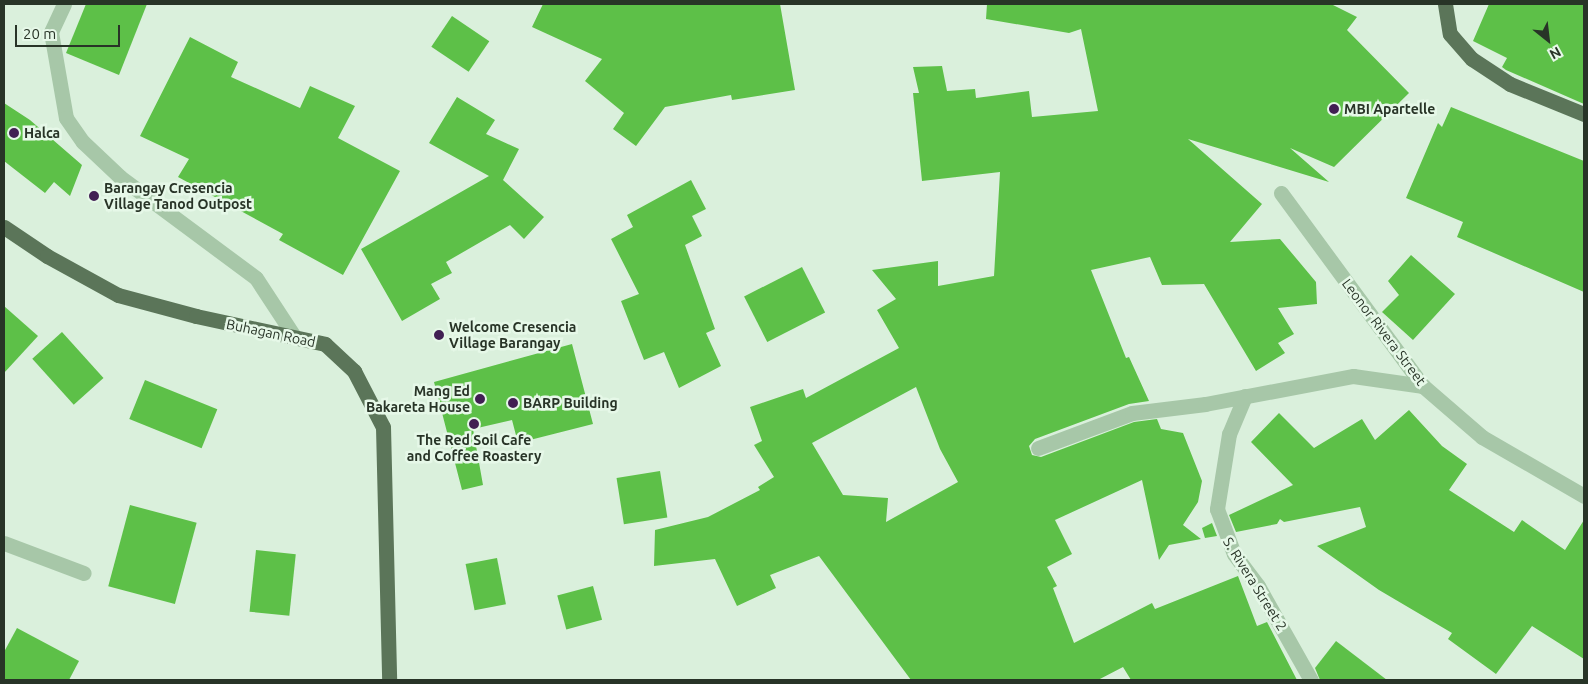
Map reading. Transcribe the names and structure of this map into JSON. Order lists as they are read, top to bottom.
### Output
{
  "streets": {
    "main road": ["Buhagan Road"],
    "street": ["Leonor Rivera Street", "S. Rivera Street 2"]
  },
  "places": [
    "MBI Apartelle",
    "Halca",
    "Barangay Cresencia Village Tanod Outpost",
    "Welcome Cresencia Village Barangay",
    "Mang Ed Bakareta House",
    "BARP Building",
    "The Red Soil Cafe and Coffee Roastery"
  ],
  "scale_bar": "20 m",
  "north": "bottom right"
}
